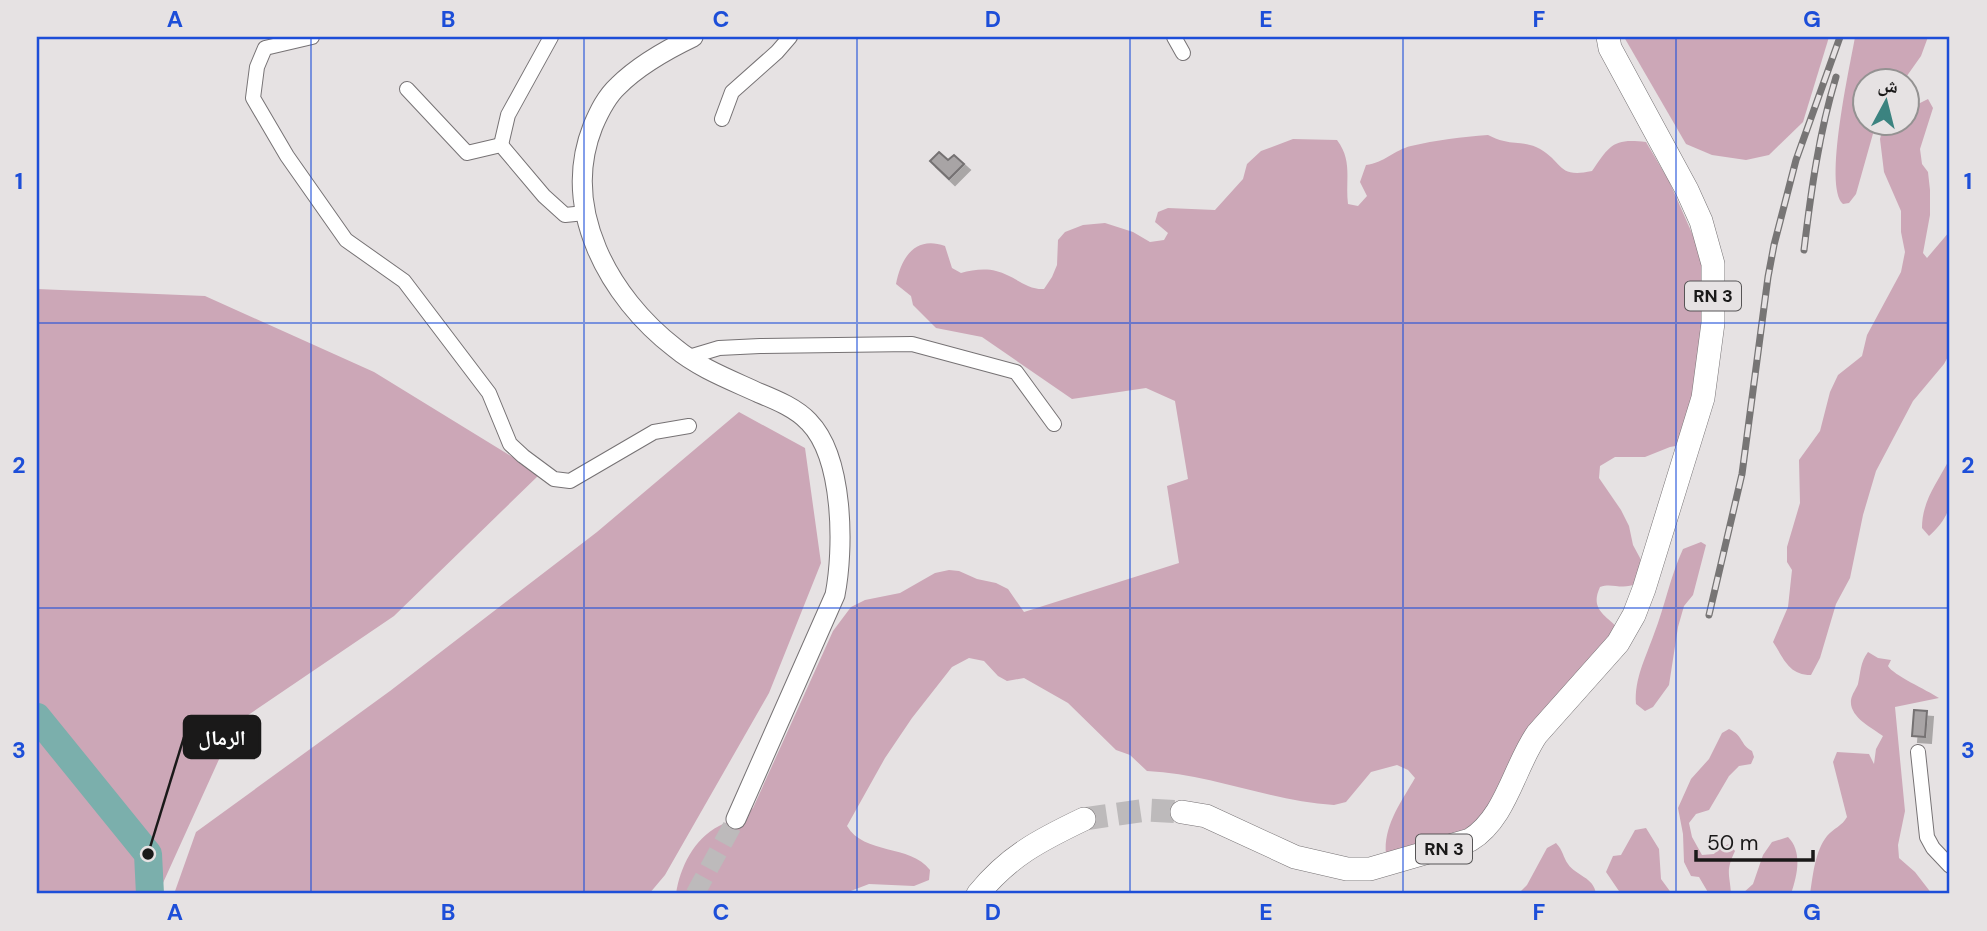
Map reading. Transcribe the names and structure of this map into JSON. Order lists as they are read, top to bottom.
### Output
{
  "streets": {
    "main road": ["RN 3"]
  },
  "places": ["الرمال"],
  "scale_bar": "50 m",
  "north": "top",
  "grid": {
    "columns": [
      "A",
      "B",
      "C",
      "D",
      "E",
      "F",
      "G"
    ],
    "rows": ["1", "2", "3"]
  }
}
